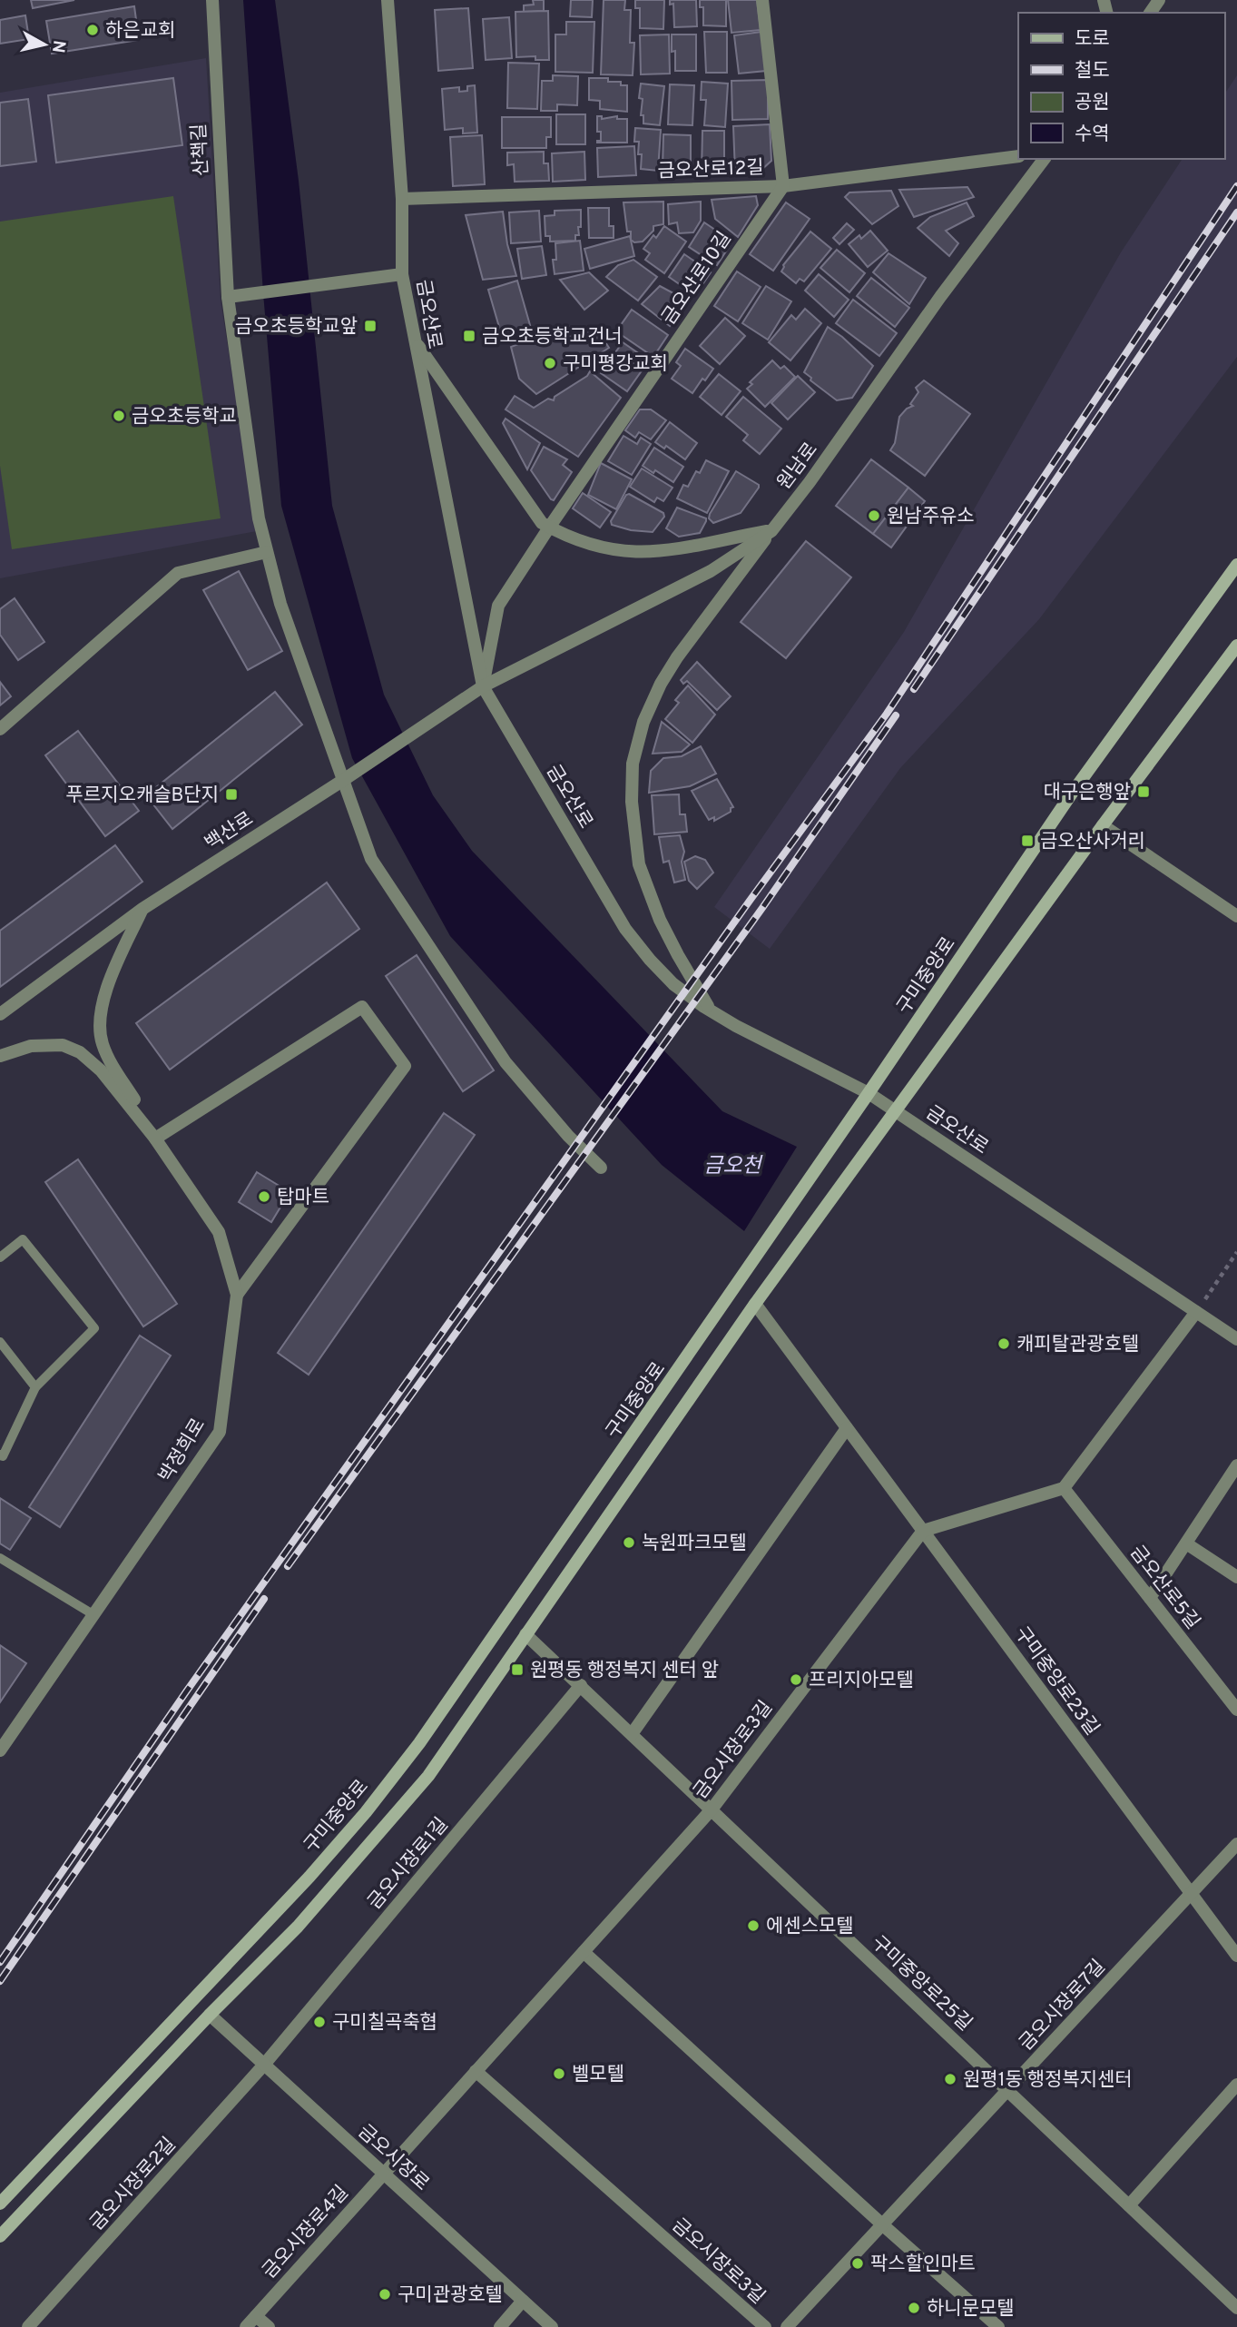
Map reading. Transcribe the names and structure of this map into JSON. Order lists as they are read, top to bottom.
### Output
{
  "streets": {
    "main road": ["구미중앙로"],
    "street": [
      "산책길",
      "금오산로12길",
      "금오산로10길",
      "금오산로",
      "원남로",
      "백산로",
      "박정희로",
      "금오산로5길",
      "구미중앙로23길",
      "금오시장로3길",
      "금오시장로1길",
      "구미중앙로25길",
      "금오시장로7길",
      "금오시장로",
      "금오시장로2길",
      "금오시장로4길"
    ]
  },
  "crossings": [
    ["산책길", "백산로"],
    ["금오산로12길", "금오산로10길"],
    ["금오산로12길", "금오산로"],
    ["금오산로10길", "금오산로"],
    ["금오산로10길", "원남로"],
    ["금오산로10길", "백산로"],
    ["금오산로", "원남로"],
    ["금오산로", "백산로"],
    ["금오산로", "구미중앙로"],
    ["원남로", "백산로"],
    ["구미중앙로23길", "금오시장로3길"],
    ["구미중앙로23길", "금오시장로7길"],
    ["금오시장로3길", "구미중앙로25길"],
    ["금오시장로3길", "금오시장로"],
    ["금오시장로3길", "금오시장로4길"],
    ["금오시장로1길", "구미중앙로25길"],
    ["금오시장로1길", "금오시장로"],
    ["금오시장로1길", "금오시장로2길"],
    ["구미중앙로25길", "금오시장로7길"],
    ["금오시장로", "금오시장로2길"],
    ["금오시장로", "금오시장로4길"]
  ],
  "water": ["금오천"],
  "places": {
    "other": [
      "하은교회",
      "구미평강교회",
      "금오초등학교",
      "원남주유소",
      "탑마트",
      "캐피탈관광호텔",
      "녹원파크모텔",
      "프리지아모텔",
      "에센스모텔",
      "구미칠곡축협",
      "벨모텔",
      "원평1동 행정복지센터",
      "팍스할인마트",
      "구미관광호텔",
      "하니문모텔"
    ],
    "transit": [
      "금오초등학교앞",
      "금오초등학교건너",
      "대구은행앞",
      "푸르지오캐슬B단지",
      "금오산사거리",
      "원평동 행정복지 센터 앞"
    ]
  },
  "legend": [
    "도로",
    "철도",
    "공원",
    "수역"
  ],
  "north": "right"
}
